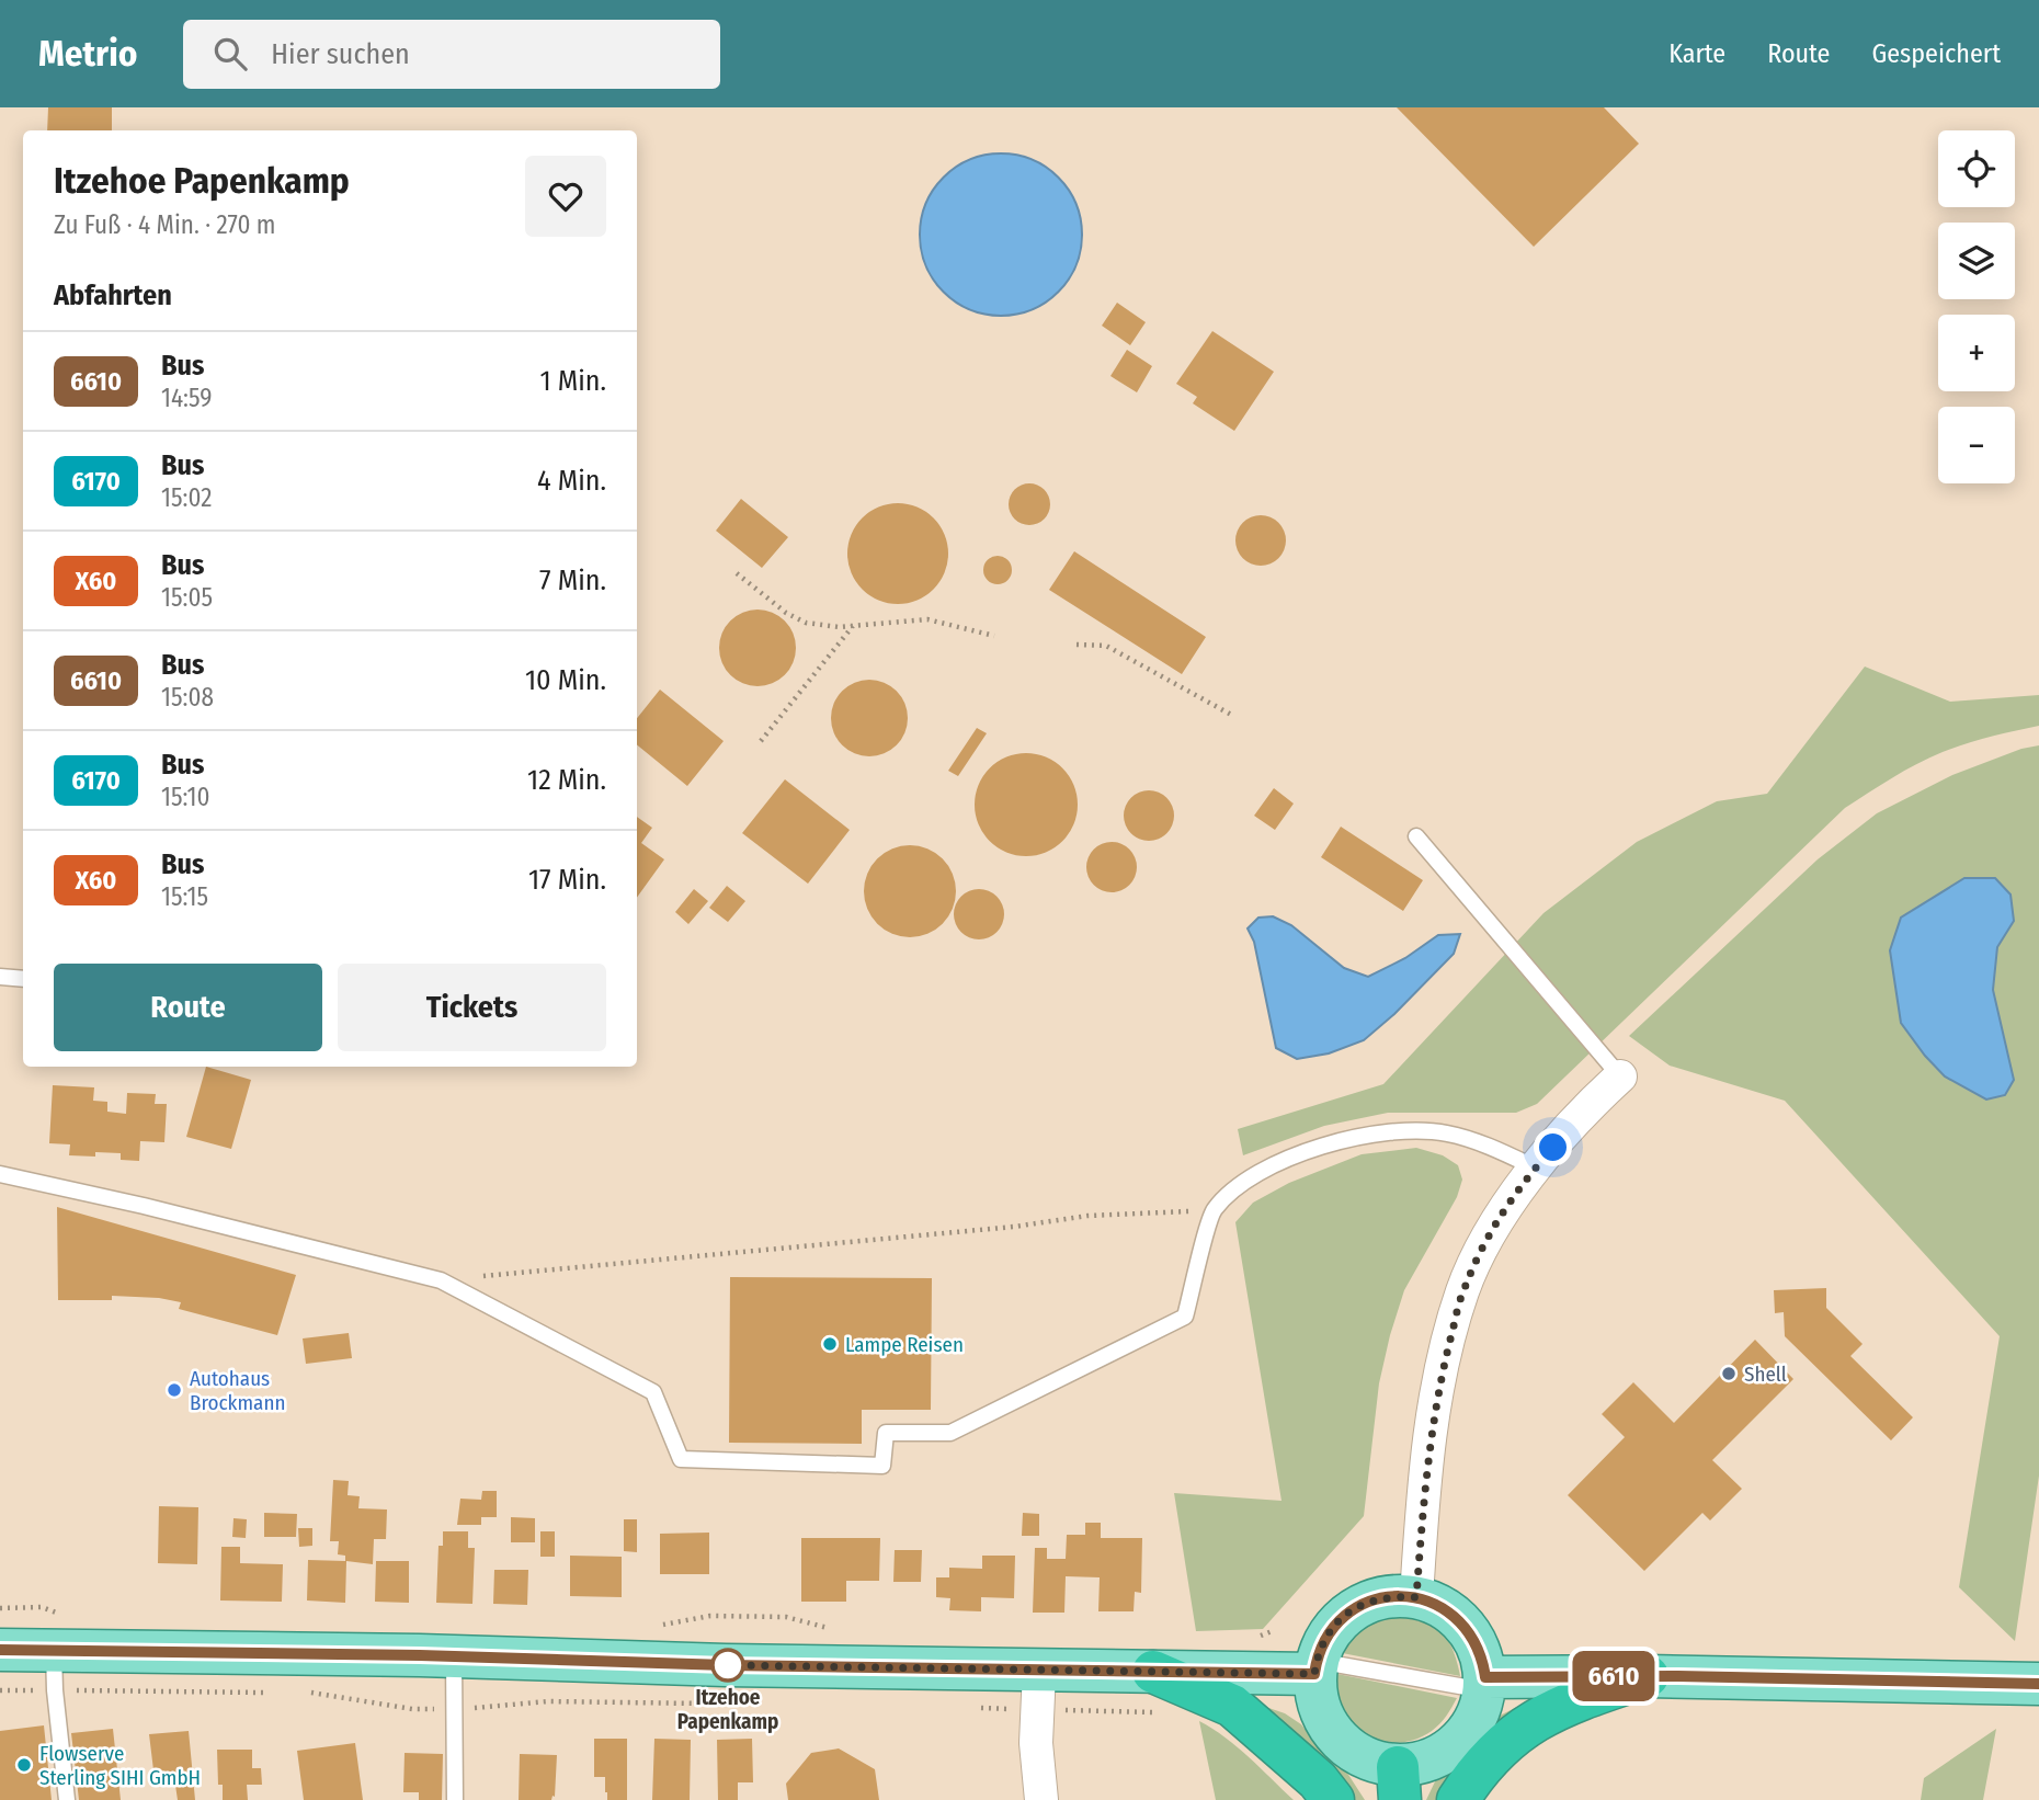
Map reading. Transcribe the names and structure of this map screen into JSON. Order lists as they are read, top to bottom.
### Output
{
  "places": [
    "Lampe Reisen",
    "Shell",
    "Autohaus Brockmann",
    "Itzehoe Papenkamp",
    "Flowserve Sterling SIHI GmbH"
  ],
  "lines": ["bus line 6610"],
  "page": {
    "header": "Metrio",
    "search": "Hier suchen",
    "nav": ["Karte", "Route", "Gespeichert"],
    "on_map": "6610",
    "map_buttons": ["+", "−"],
    "heading": [
      ["Itzehoe Papenkamp", "Zu Fuß · 4 Min. · 270 m"],
      "Abfahrten"
    ],
    "list": [
      {
        "mark": "6610",
        "name": "Bus",
        "note": "14:59",
        "value": "1 Min."
      },
      {
        "mark": "6170",
        "name": "Bus",
        "note": "15:02",
        "value": "4 Min."
      },
      {
        "mark": "X60",
        "name": "Bus",
        "note": "15:05",
        "value": "7 Min."
      },
      {
        "mark": "6610",
        "name": "Bus",
        "note": "15:08",
        "value": "10 Min."
      },
      {
        "mark": "6170",
        "name": "Bus",
        "note": "15:10",
        "value": "12 Min."
      },
      {
        "mark": "X60",
        "name": "Bus",
        "note": "15:15",
        "value": "17 Min."
      }
    ],
    "buttons": ["Route", "Tickets"]
  }
}
